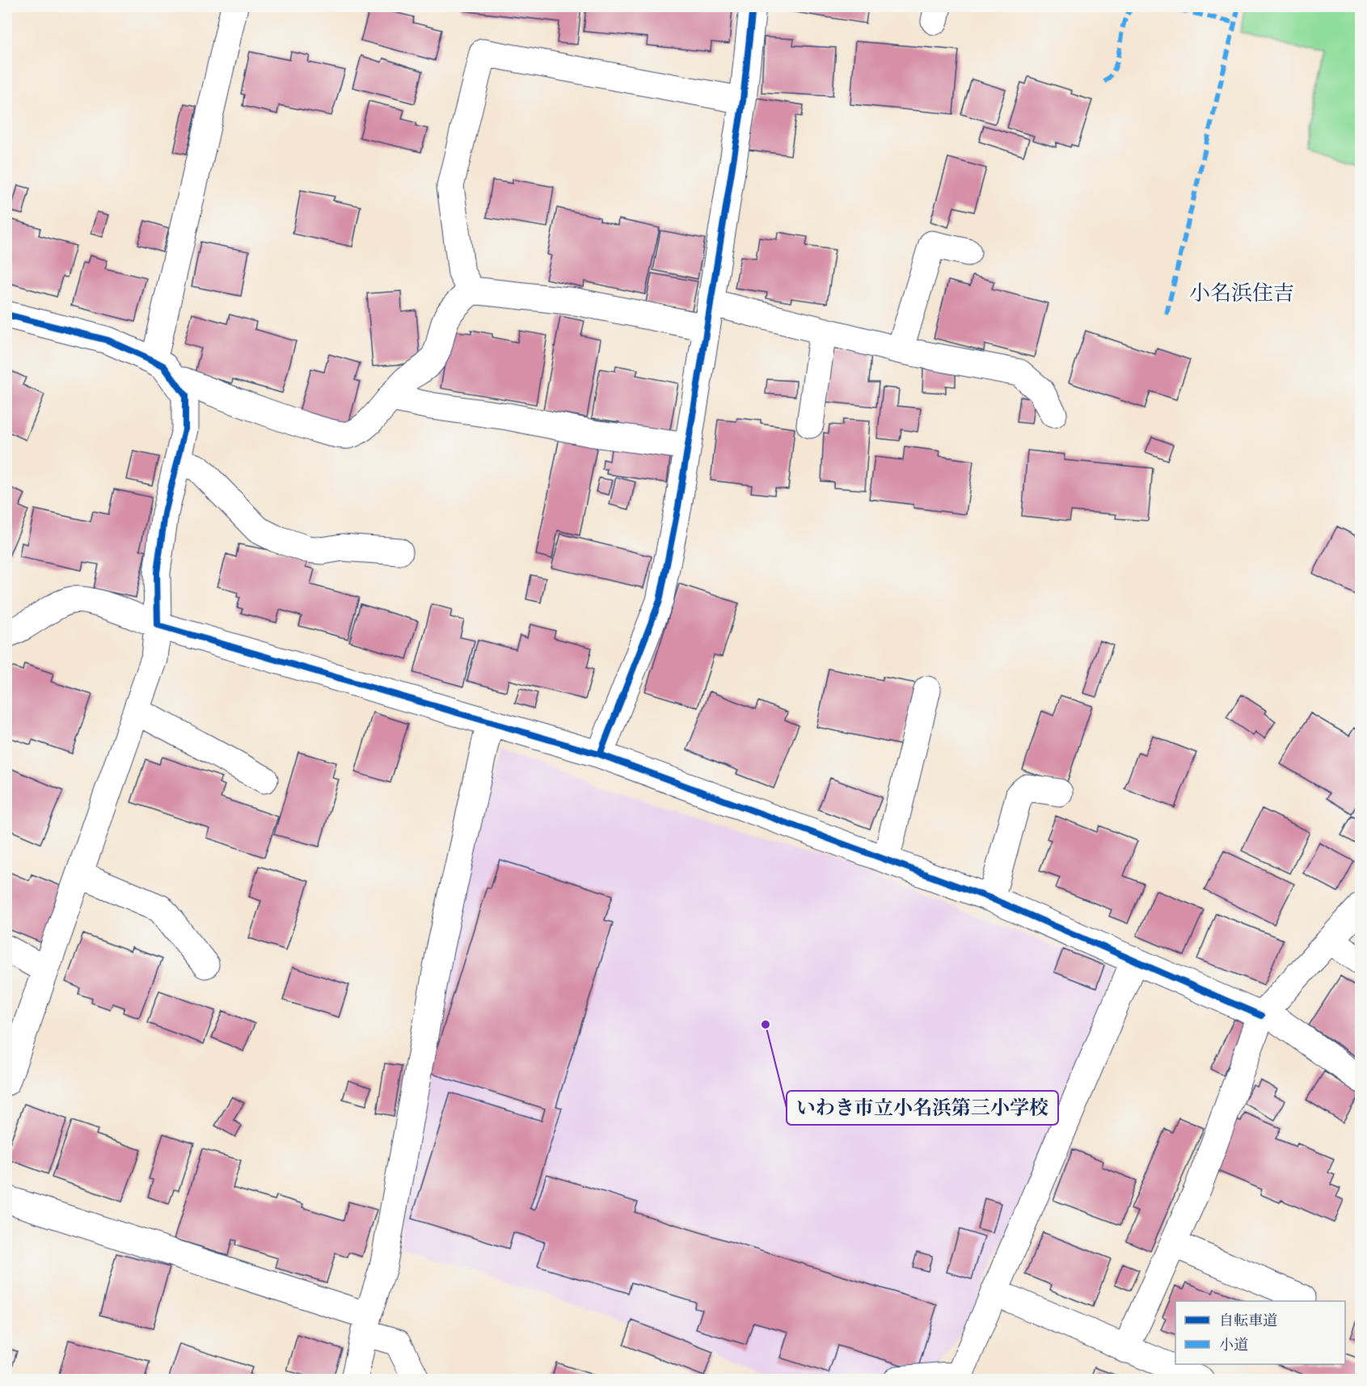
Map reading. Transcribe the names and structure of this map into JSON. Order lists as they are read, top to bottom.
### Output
{
  "districts": ["小名浜住吉"],
  "places": ["いわき市立小名浜第三小学校"],
  "legend": ["自転車道", "小道"]
}
